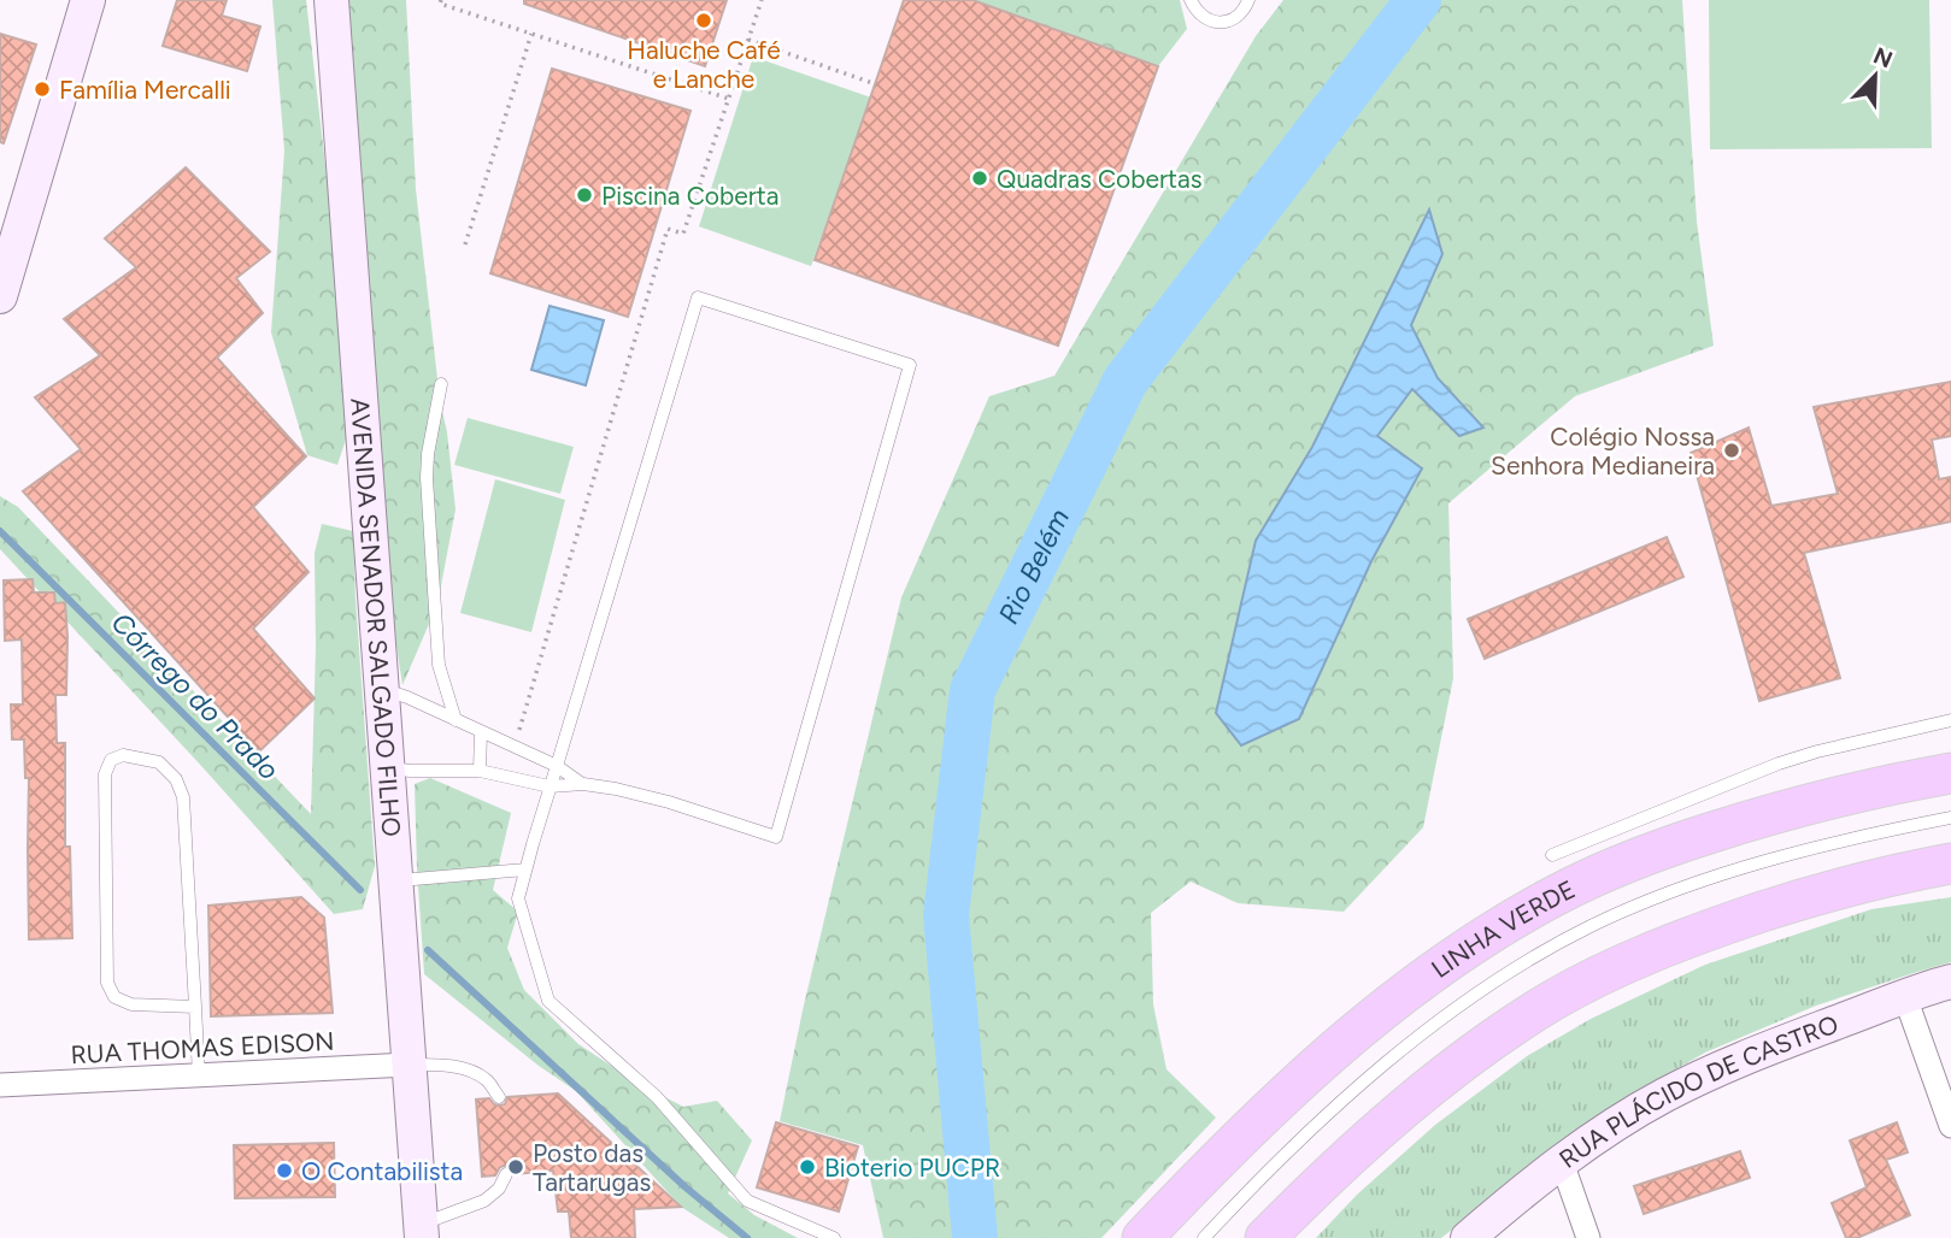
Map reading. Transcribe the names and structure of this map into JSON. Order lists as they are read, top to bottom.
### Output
{
  "streets": {
    "highway": ["LINHA VERDE"],
    "main road": ["AVENIDA SENADOR SALGADO FILHO", "RUA PLÁCIDO DE CASTRO"],
    "street": ["RUA THOMAS EDISON"]
  },
  "crossings": [
    ["AVENIDA SENADOR SALGADO FILHO", "RUA THOMAS EDISON"]
  ],
  "water": ["Rio Belém", "Córrego do Prado"],
  "places": [
    "Haluche Café e Lanche",
    "Família Mercalli",
    "Quadras Cobertas",
    "Piscina Coberta",
    "Colégio Nossa Senhora Medianeira",
    "Posto das Tartarugas",
    "Bioterio PUCPR",
    "O Contabilista"
  ],
  "north": "top right"
}
